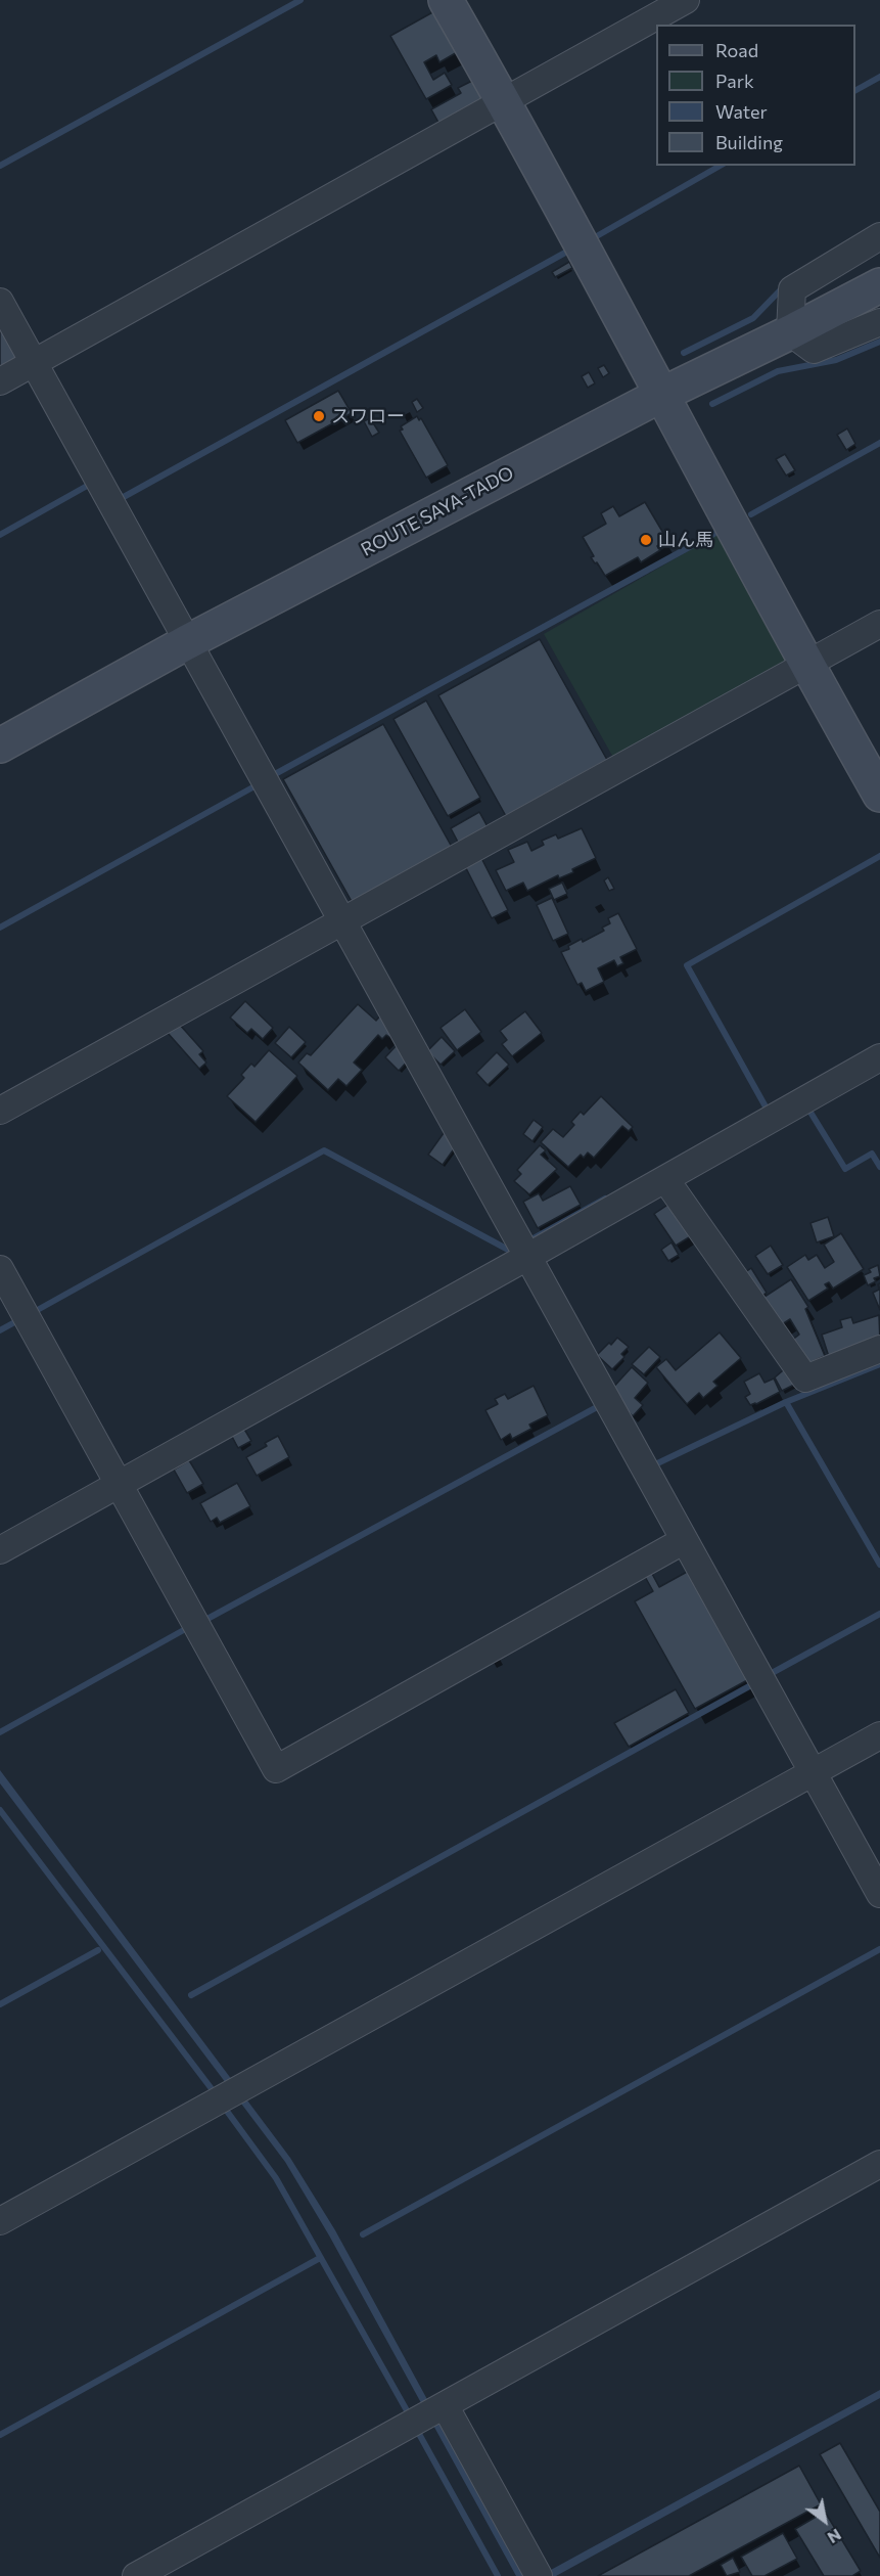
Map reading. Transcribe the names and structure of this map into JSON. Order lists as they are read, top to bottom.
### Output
{
  "streets": {
    "main road": ["ROUTE SAYA-TADO"]
  },
  "places": ["スワロー", "山ん馬"],
  "legend": [
    "Road",
    "Park",
    "Water",
    "Building"
  ],
  "north": "bottom right"
}
